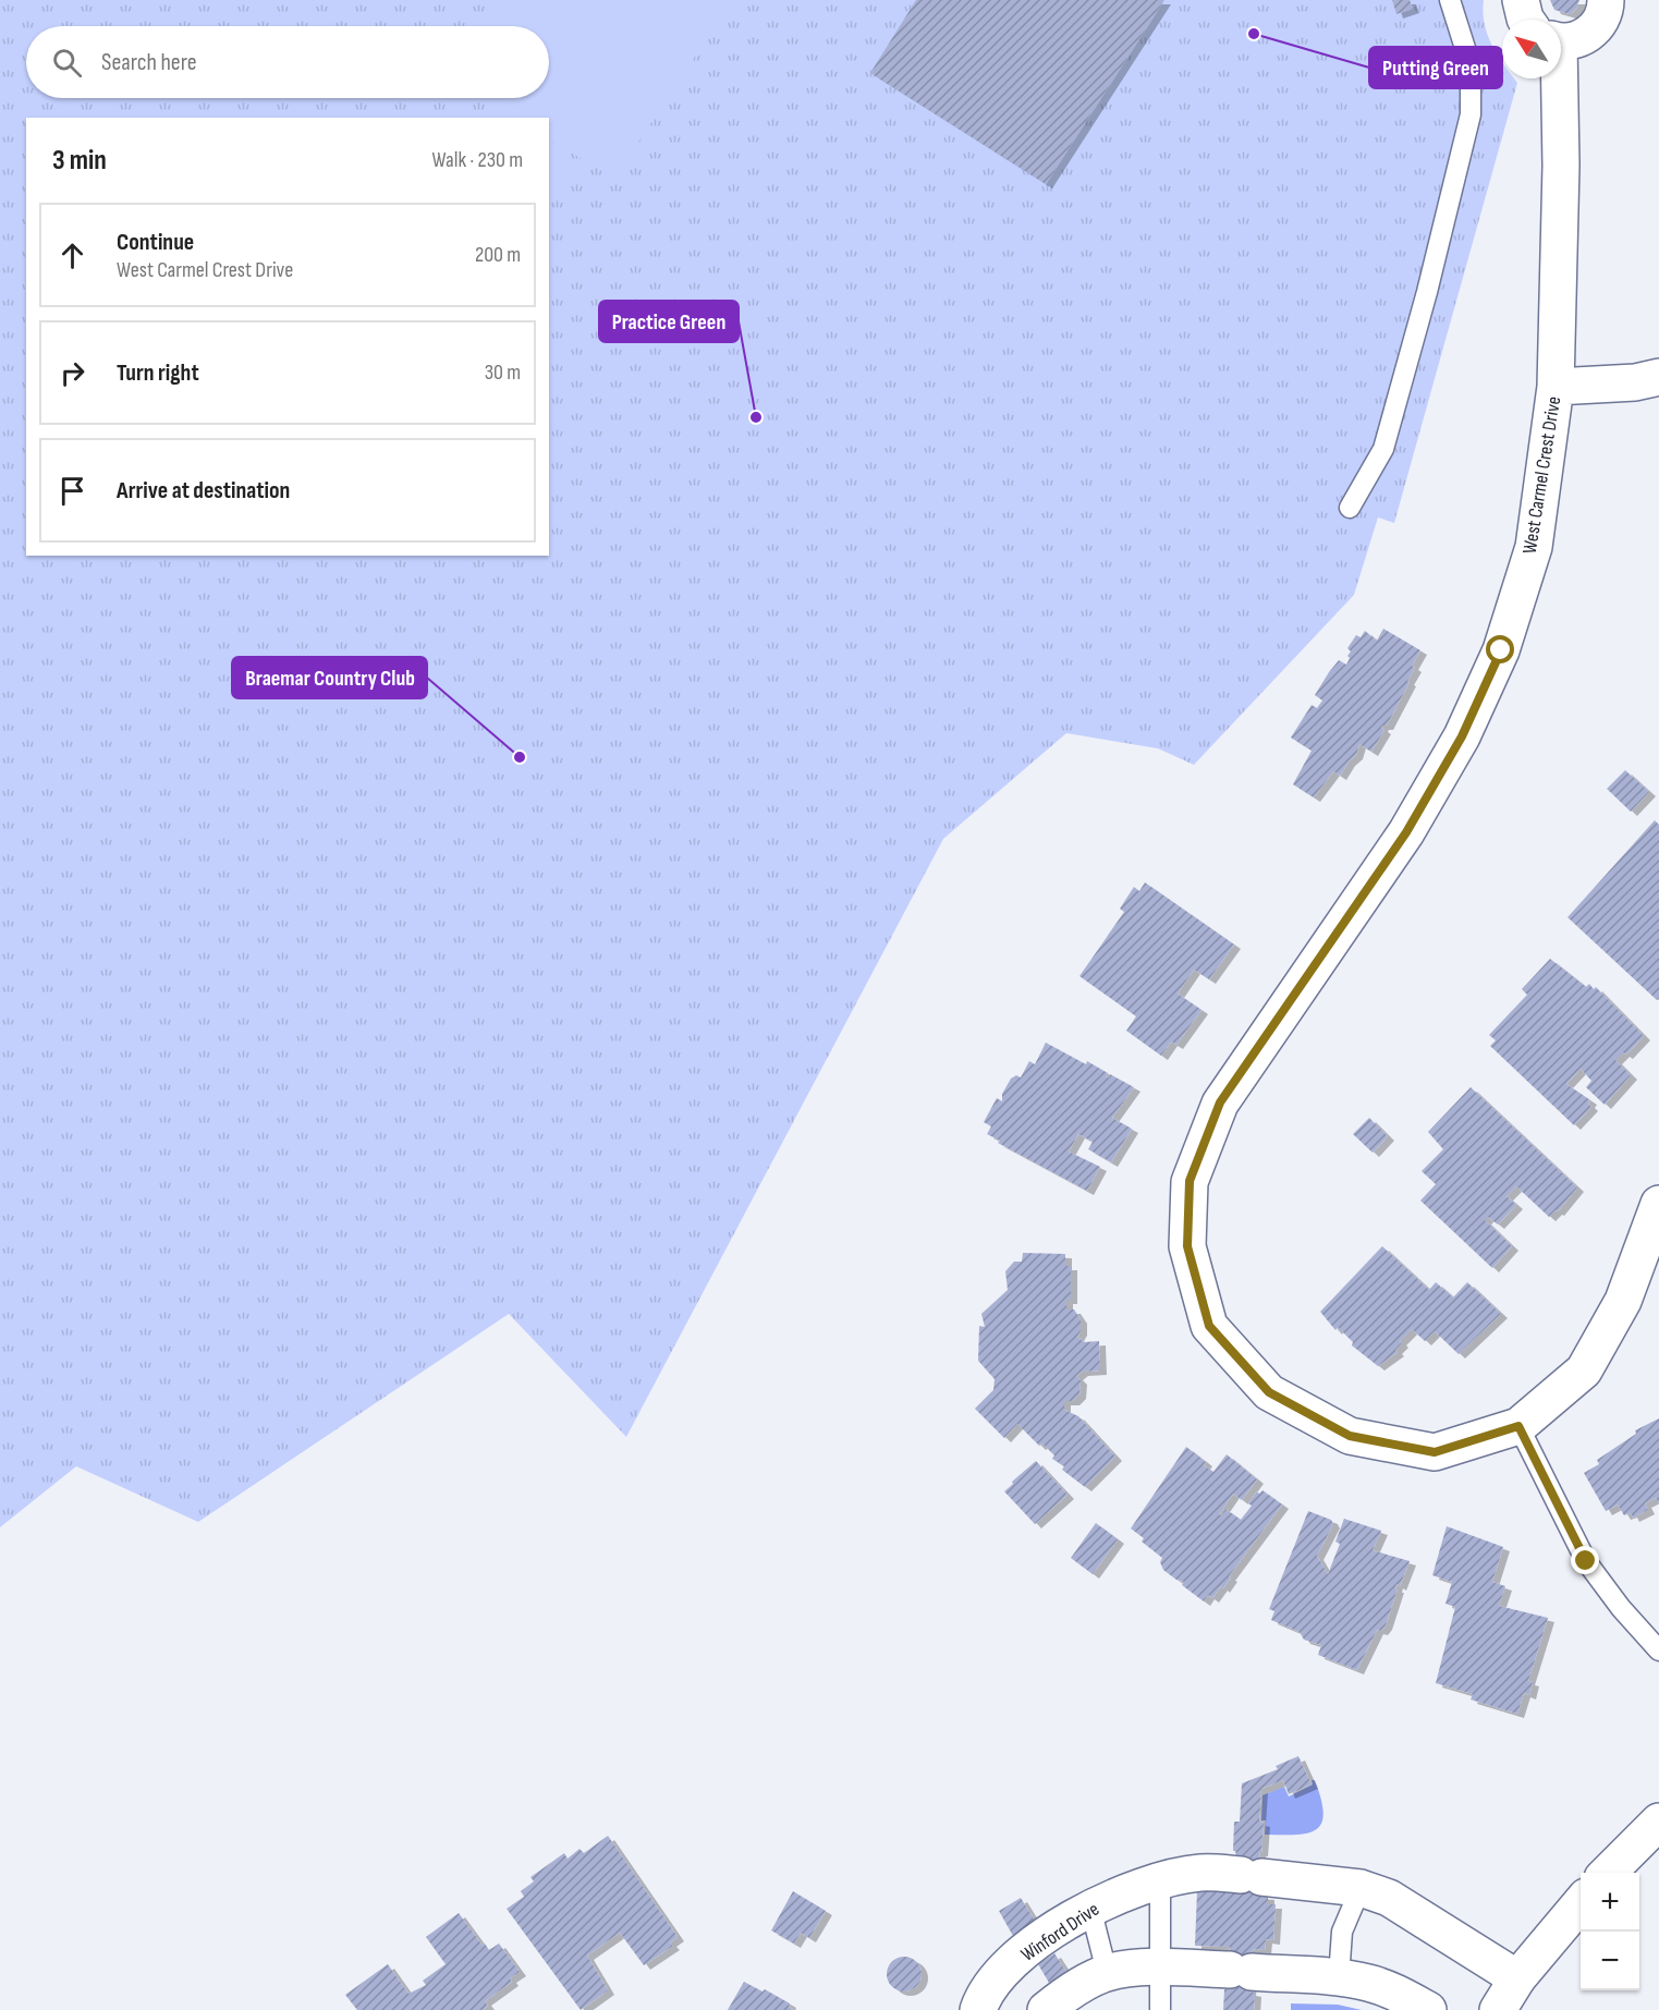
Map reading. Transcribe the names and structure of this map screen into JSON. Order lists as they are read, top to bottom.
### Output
{
  "streets": {
    "street": ["West Carmel Crest Drive", "Winford Drive"]
  },
  "places": ["Putting Green", "Practice Green", "Braemar Country Club"],
  "north": "top left",
  "page": {
    "search": "Search here",
    "heading": ["3 min", "Walk · 230 m"],
    "list": [
      ["Continue", "West Carmel Crest Drive", "200 m"],
      ["Turn right", "30 m"],
      "Arrive at destination"
    ],
    "map_buttons": ["+", "−"]
  }
}
